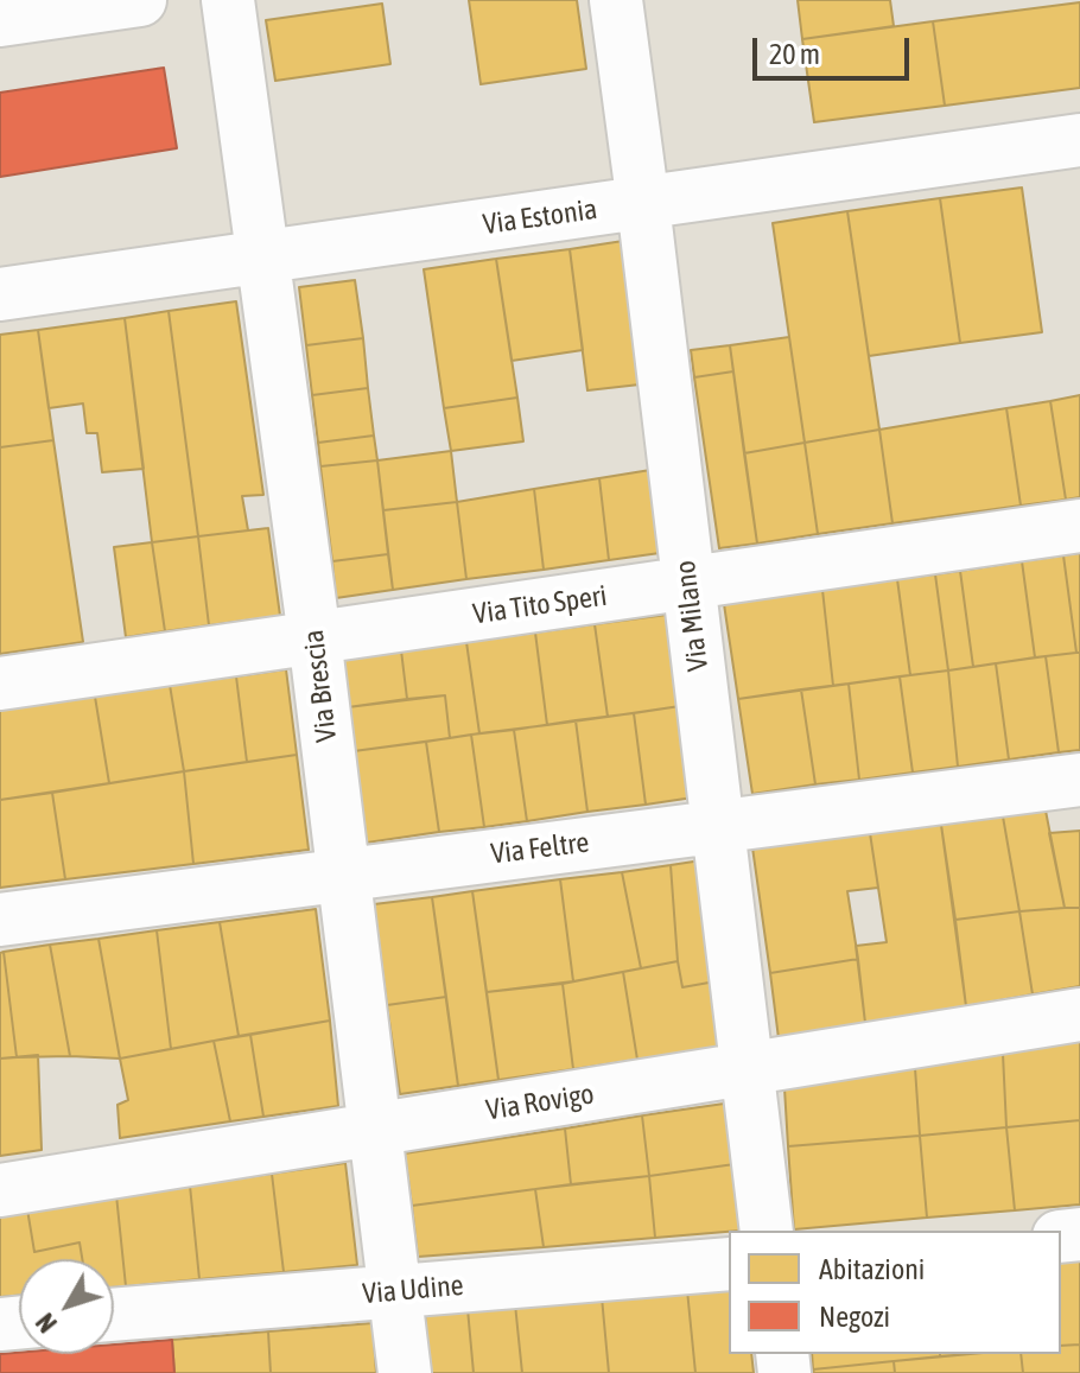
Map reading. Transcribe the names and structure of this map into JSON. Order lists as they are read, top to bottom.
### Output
{
  "streets": {
    "street": [
      "Via Estonia",
      "Via Tito Speri",
      "Via Milano",
      "Via Brescia",
      "Via Feltre",
      "Via Rovigo",
      "Via Udine"
    ]
  },
  "crossings": [
    ["Via Estonia", "Via Milano"],
    ["Via Estonia", "Via Brescia"],
    ["Via Tito Speri", "Via Milano"],
    ["Via Tito Speri", "Via Brescia"],
    ["Via Milano", "Via Feltre"],
    ["Via Milano", "Via Rovigo"],
    ["Via Brescia", "Via Feltre"],
    ["Via Brescia", "Via Rovigo"],
    ["Via Brescia", "Via Udine"]
  ],
  "legend": ["Abitazioni", "Negozi"],
  "scale_bar": "20 m",
  "north": "bottom left"
}
